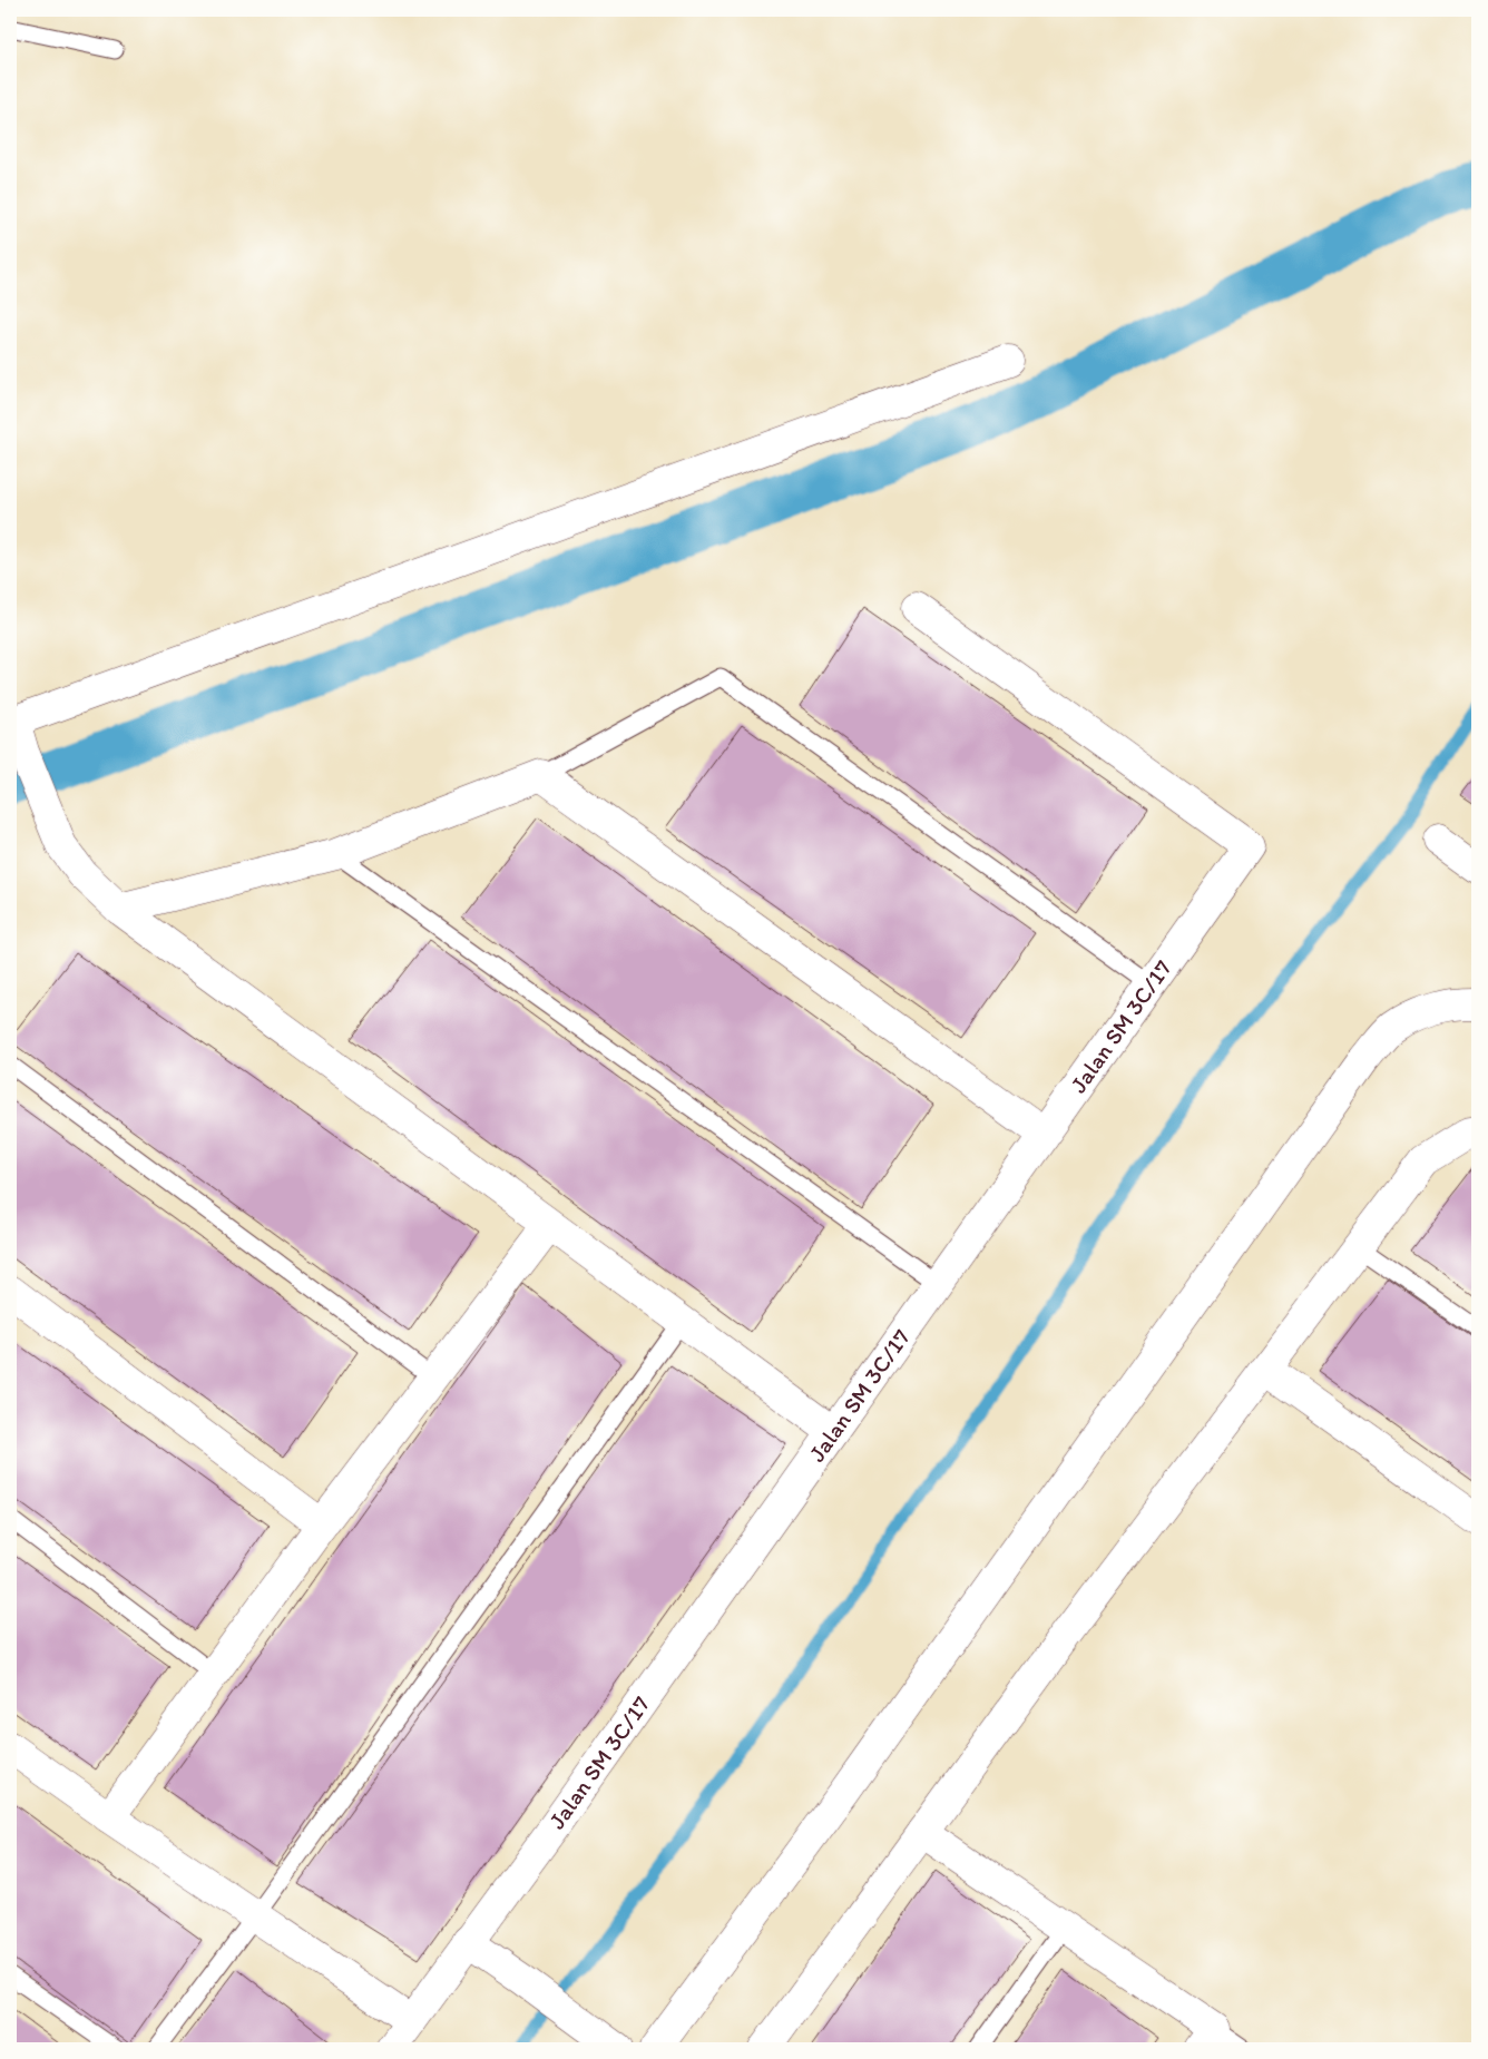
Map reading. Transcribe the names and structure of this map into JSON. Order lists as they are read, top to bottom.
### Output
{
  "streets": {
    "street": ["Jalan SM 3C/17"]
  }
}
